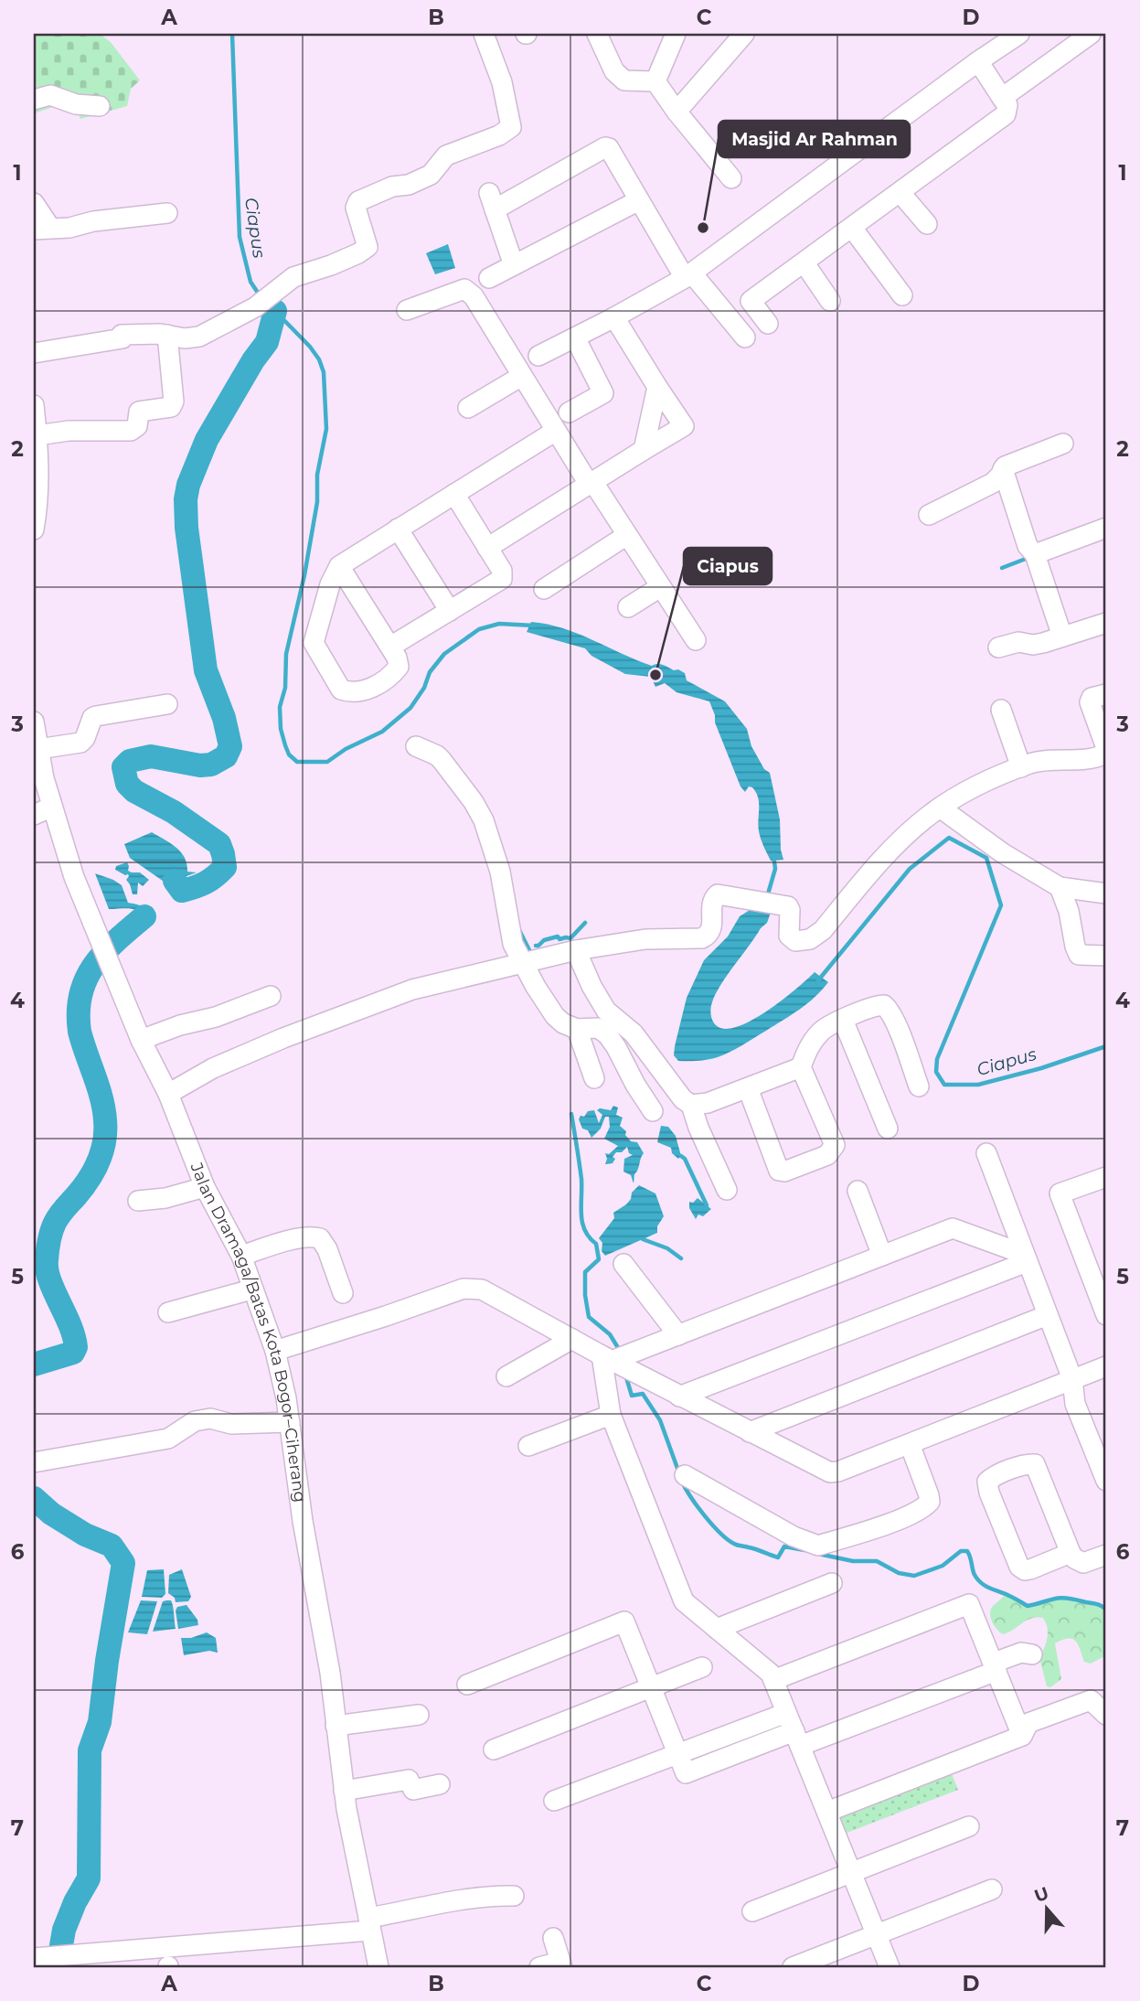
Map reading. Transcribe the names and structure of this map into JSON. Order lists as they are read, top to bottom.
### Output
{
  "streets": {
    "street": ["Jalan Dramaga/Batas Kota Bogor–Ciherang"]
  },
  "water": ["Ciapus"],
  "places": ["Masjid Ar Rahman", "Ciapus"],
  "north": "top",
  "grid": {
    "columns": [
      "A",
      "B",
      "C",
      "D"
    ],
    "rows": [
      "1",
      "2",
      "3",
      "4",
      "5",
      "6",
      "7"
    ]
  }
}
